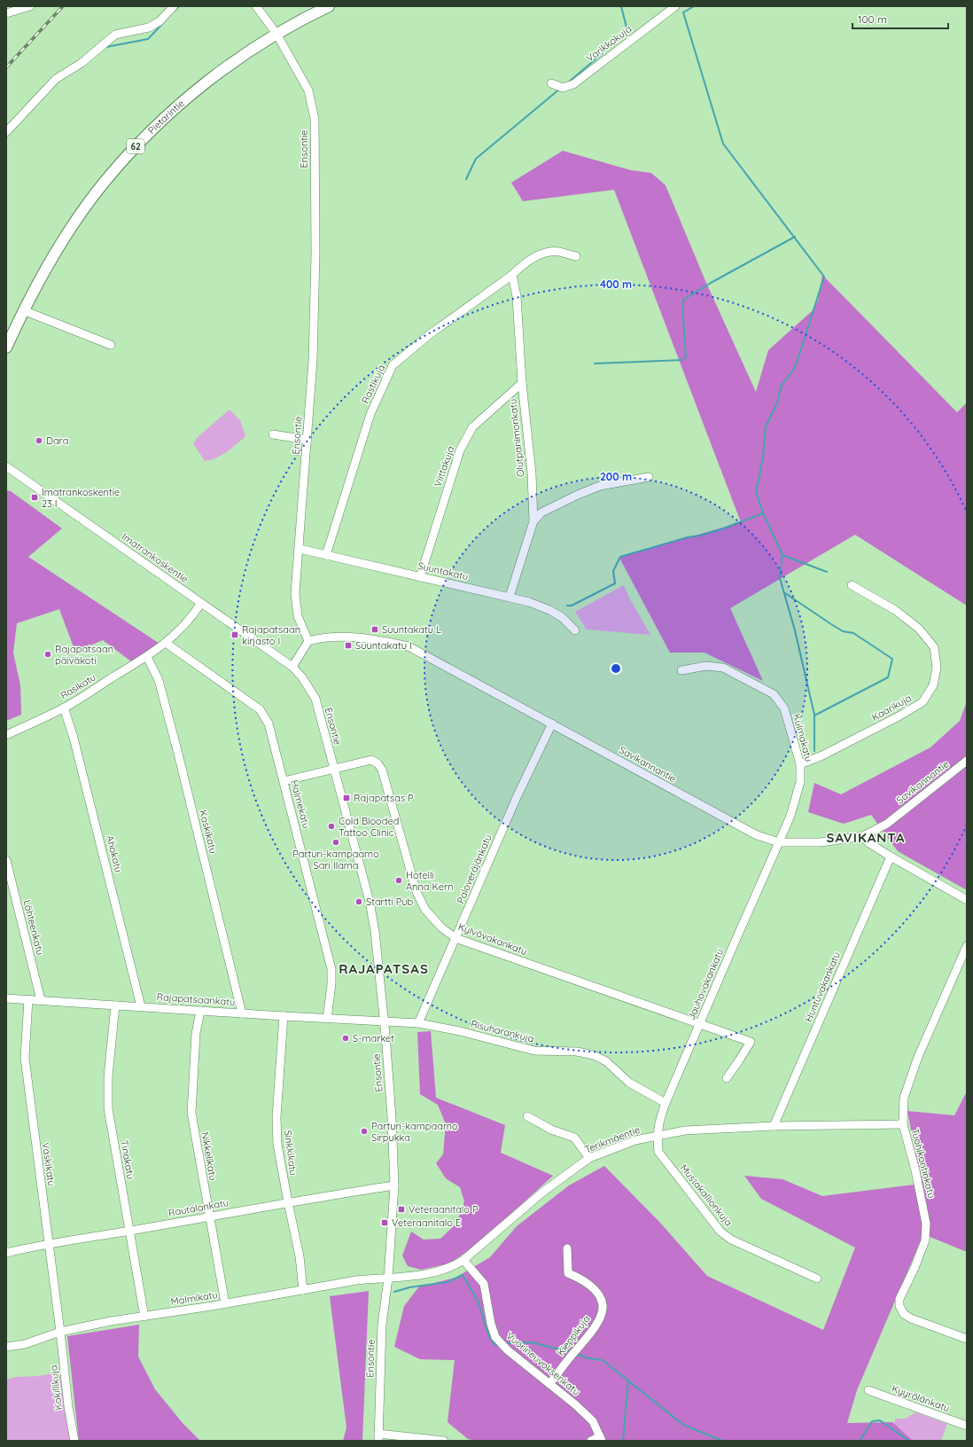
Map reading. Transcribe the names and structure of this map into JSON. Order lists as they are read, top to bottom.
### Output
{
  "streets": {
    "main road": ["Pietarintie", "62"],
    "street": [
      "Varikkokuja",
      "Ensontie",
      "Rastikuja",
      "Olutpanimonkatu",
      "Viittakuja",
      "Imatrankoskentie",
      "Suuntakatu",
      "Rasikatu",
      "Kaarikuja",
      "Kulmakatu",
      "Savikannantie",
      "Halmekatu",
      "Kaskikatu",
      "Ahokatu",
      "Paloveräjänkatu",
      "Lähteenkatu",
      "Kylvövakankatu",
      "Jauhovakankatu",
      "Huntuvakankatu",
      "Rajapatsaankatu",
      "Risuharankuja",
      "Terikmäentie",
      "Sinkkikatu",
      "Nikkelikatu",
      "Tinakatu",
      "Tuohikontinkatu",
      "Vaskikatu",
      "Mustakallionkuja",
      "Rautalankatu",
      "Malmikatu",
      "Kieppikuja",
      "Vuorineuvoksenkatu",
      "Kokillikuja",
      "Kyyrölänkatu"
    ]
  },
  "crossings": [
    ["Pietarintie", "Ensontie"],
    ["Ensontie", "Imatrankoskentie"],
    ["Ensontie", "Suuntakatu"],
    ["Ensontie", "Savikannantie"],
    ["Ensontie", "Kylvövakankatu"],
    ["Ensontie", "Rajapatsaankatu"],
    ["Ensontie", "Risuharankuja"],
    ["Ensontie", "Terikmäentie"],
    ["Ensontie", "Rautalankatu"],
    ["Ensontie", "Malmikatu"],
    ["Rastikuja", "Olutpanimonkatu"],
    ["Rastikuja", "Suuntakatu"],
    ["Olutpanimonkatu", "Viittakuja"],
    ["Olutpanimonkatu", "Suuntakatu"],
    ["Viittakuja", "Suuntakatu"],
    ["Imatrankoskentie", "Rasikatu"],
    ["Rasikatu", "Halmekatu"],
    ["Rasikatu", "Kaskikatu"],
    ["Rasikatu", "Ahokatu"],
    ["Kaarikuja", "Kulmakatu"],
    ["Kulmakatu", "Savikannantie"],
    ["Kulmakatu", "Jauhovakankatu"],
    ["Savikannantie", "Paloveräjänkatu"],
    ["Savikannantie", "Jauhovakankatu"],
    ["Halmekatu", "Kylvövakankatu"],
    ["Halmekatu", "Rajapatsaankatu"],
    ["Kaskikatu", "Rajapatsaankatu"],
    ["Ahokatu", "Rajapatsaankatu"],
    ["Paloveräjänkatu", "Kylvövakankatu"],
    ["Paloveräjänkatu", "Risuharankuja"],
    ["Lähteenkatu", "Rajapatsaankatu"],
    ["Kylvövakankatu", "Jauhovakankatu"],
    ["Jauhovakankatu", "Risuharankuja"],
    ["Jauhovakankatu", "Terikmäentie"],
    ["Jauhovakankatu", "Mustakallionkuja"],
    ["Huntuvakankatu", "Terikmäentie"],
    ["Rajapatsaankatu", "Risuharankuja"],
    ["Rajapatsaankatu", "Sinkkikatu"],
    ["Rajapatsaankatu", "Nikkelikatu"],
    ["Rajapatsaankatu", "Tinakatu"],
    ["Rajapatsaankatu", "Vaskikatu"],
    ["Terikmäentie", "Tuohikontinkatu"],
    ["Terikmäentie", "Mustakallionkuja"],
    ["Terikmäentie", "Malmikatu"],
    ["Terikmäentie", "Vuorineuvoksenkatu"],
    ["Sinkkikatu", "Rautalankatu"],
    ["Sinkkikatu", "Malmikatu"],
    ["Nikkelikatu", "Rautalankatu"],
    ["Nikkelikatu", "Malmikatu"],
    ["Tinakatu", "Rautalankatu"],
    ["Tinakatu", "Malmikatu"],
    ["Vaskikatu", "Rautalankatu"],
    ["Vaskikatu", "Malmikatu"],
    ["Vaskikatu", "Kokillikuja"],
    ["Malmikatu", "Kokillikuja"],
    ["Kieppikuja", "Vuorineuvoksenkatu"]
  ],
  "districts": ["SAVIKANTA", "RAJAPATSAS"],
  "places": {
    "other": [
      "Dara",
      "Rajapatsaan päiväkoti",
      "Cold Blooded Tattoo Clinic",
      "Parturi-kampaamo Sari Ilama",
      "Hotelli Anna Kern",
      "Startti Pub",
      "S-market",
      "Parturi-kampaamo Sirpukka"
    ],
    "transit": [
      "Imatrankoskentie 23 I",
      "Suuntakatu L",
      "Rajapatsaan kirjasto I",
      "Suuntakatu I",
      "Rajapatsas P",
      "Veteraanitalo P",
      "Veteraanitalo E"
    ]
  },
  "scale_bar": "100 m",
  "rings": ["400 m", "200 m"]
}
